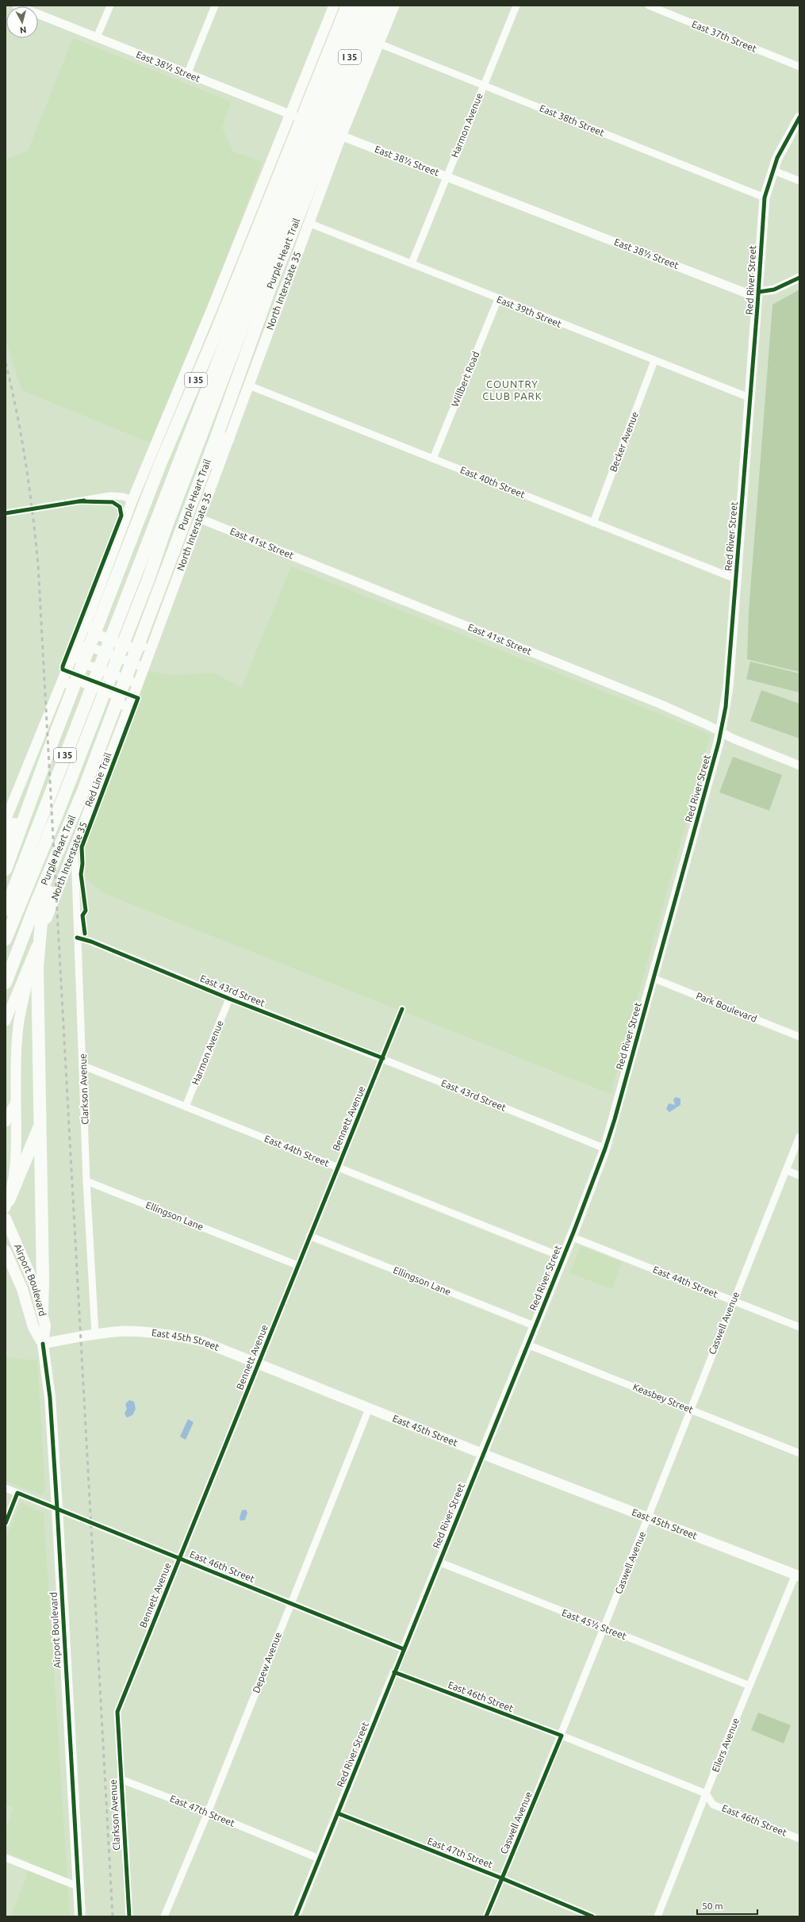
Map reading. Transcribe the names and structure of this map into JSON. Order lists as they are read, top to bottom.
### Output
{
  "streets": {
    "highway": ["I 35", "Purple Heart Trail"],
    "main road": [
      "Red River Street",
      "North Interstate 35",
      "Airport Boulevard",
      "East 45th Street"
    ],
    "street": [
      "East 37th Street",
      "East 38½ Street",
      "East 38th Street",
      "Harmon Avenue",
      "East 39th Street",
      "Willbert Road",
      "Becker Avenue",
      "East 40th Street",
      "East 41st Street",
      "East 43rd Street",
      "Park Boulevard",
      "Clarkson Avenue",
      "Bennett Avenue",
      "East 44th Street",
      "Ellingson Lane",
      "Caswell Avenue",
      "Keasbey Street",
      "East 46th Street",
      "East 45½ Street",
      "Depew Avenue",
      "Eilers Avenue",
      "East 47th Street"
    ],
    "cycle path": ["Red Line Trail"]
  },
  "crossings": [
    ["East 38½ Street", "Harmon Avenue"],
    ["East 38½ Street", "Red River Street"],
    ["East 38½ Street", "North Interstate 35"],
    ["East 38th Street", "Harmon Avenue"],
    ["East 38th Street", "Red River Street"],
    ["East 38th Street", "North Interstate 35"],
    ["Harmon Avenue", "East 39th Street"],
    ["Harmon Avenue", "East 43rd Street"],
    ["Harmon Avenue", "East 44th Street"],
    ["Red River Street", "East 39th Street"],
    ["Red River Street", "East 40th Street"],
    ["Red River Street", "East 41st Street"],
    ["Red River Street", "East 43rd Street"],
    ["Red River Street", "Park Boulevard"],
    ["Red River Street", "East 44th Street"],
    ["Red River Street", "Ellingson Lane"],
    ["Red River Street", "East 45th Street"],
    ["Red River Street", "Keasbey Street"],
    ["Red River Street", "East 46th Street"],
    ["Red River Street", "East 45½ Street"],
    ["Red River Street", "East 47th Street"],
    ["North Interstate 35", "East 39th Street"],
    ["North Interstate 35", "East 40th Street"],
    ["North Interstate 35", "East 41st Street"],
    ["North Interstate 35", "Clarkson Avenue"],
    ["East 39th Street", "Willbert Road"],
    ["East 39th Street", "Becker Avenue"],
    ["Willbert Road", "East 40th Street"],
    ["Becker Avenue", "East 40th Street"],
    ["East 43rd Street", "Clarkson Avenue"],
    ["East 43rd Street", "Bennett Avenue"],
    ["Clarkson Avenue", "Bennett Avenue"],
    ["Clarkson Avenue", "East 44th Street"],
    ["Clarkson Avenue", "Ellingson Lane"],
    ["Clarkson Avenue", "East 45th Street"],
    ["Clarkson Avenue", "East 47th Street"],
    ["Bennett Avenue", "East 44th Street"],
    ["Bennett Avenue", "Ellingson Lane"],
    ["Bennett Avenue", "East 45th Street"],
    ["Bennett Avenue", "East 46th Street"],
    ["East 44th Street", "Caswell Avenue"],
    ["Airport Boulevard", "East 45th Street"],
    ["Airport Boulevard", "East 46th Street"],
    ["Caswell Avenue", "East 45th Street"],
    ["Caswell Avenue", "Keasbey Street"],
    ["Caswell Avenue", "East 46th Street"],
    ["Caswell Avenue", "East 45½ Street"],
    ["Caswell Avenue", "East 47th Street"],
    ["East 45th Street", "Depew Avenue"],
    ["East 45th Street", "Eilers Avenue"],
    ["East 46th Street", "Depew Avenue"],
    ["East 46th Street", "Eilers Avenue"],
    ["East 45½ Street", "Eilers Avenue"],
    ["Depew Avenue", "East 47th Street"]
  ],
  "districts": ["COUNTRY CLUB PARK"],
  "scale_bar": "50 m",
  "north": "bottom"
}
